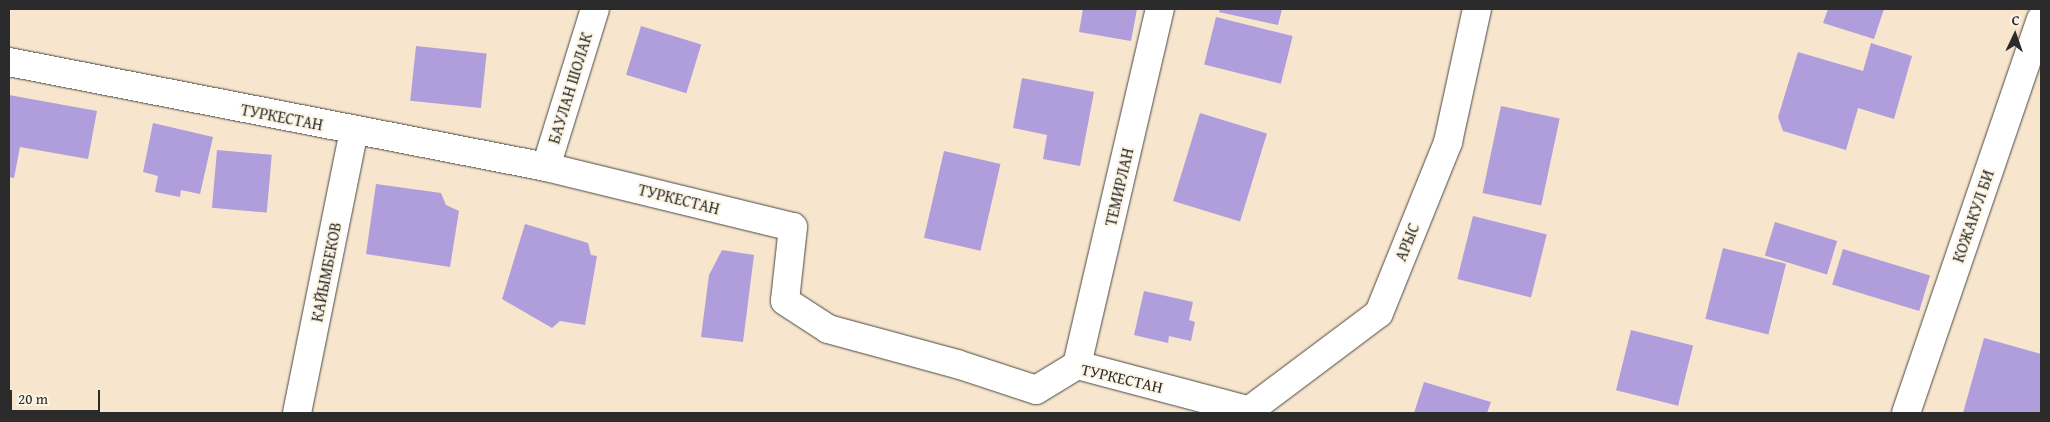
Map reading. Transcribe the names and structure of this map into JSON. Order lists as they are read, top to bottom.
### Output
{
  "streets": {
    "street": [
      "БАУЛАН ШОЛАК",
      "ТУРКЕСТАН",
      "ТЕМИРЛАН",
      "КОЖАКУЛ БИ",
      "АРЫС",
      "КАЙЫМБЕКОВ"
    ]
  },
  "crossings": [
    ["БАУЛАН ШОЛАК", "ТУРКЕСТАН"],
    ["ТУРКЕСТАН", "ТЕМИРЛАН"],
    ["ТУРКЕСТАН", "АРЫС"],
    ["ТУРКЕСТАН", "КАЙЫМБЕКОВ"]
  ],
  "scale_bar": "20 m",
  "north": "top"
}
